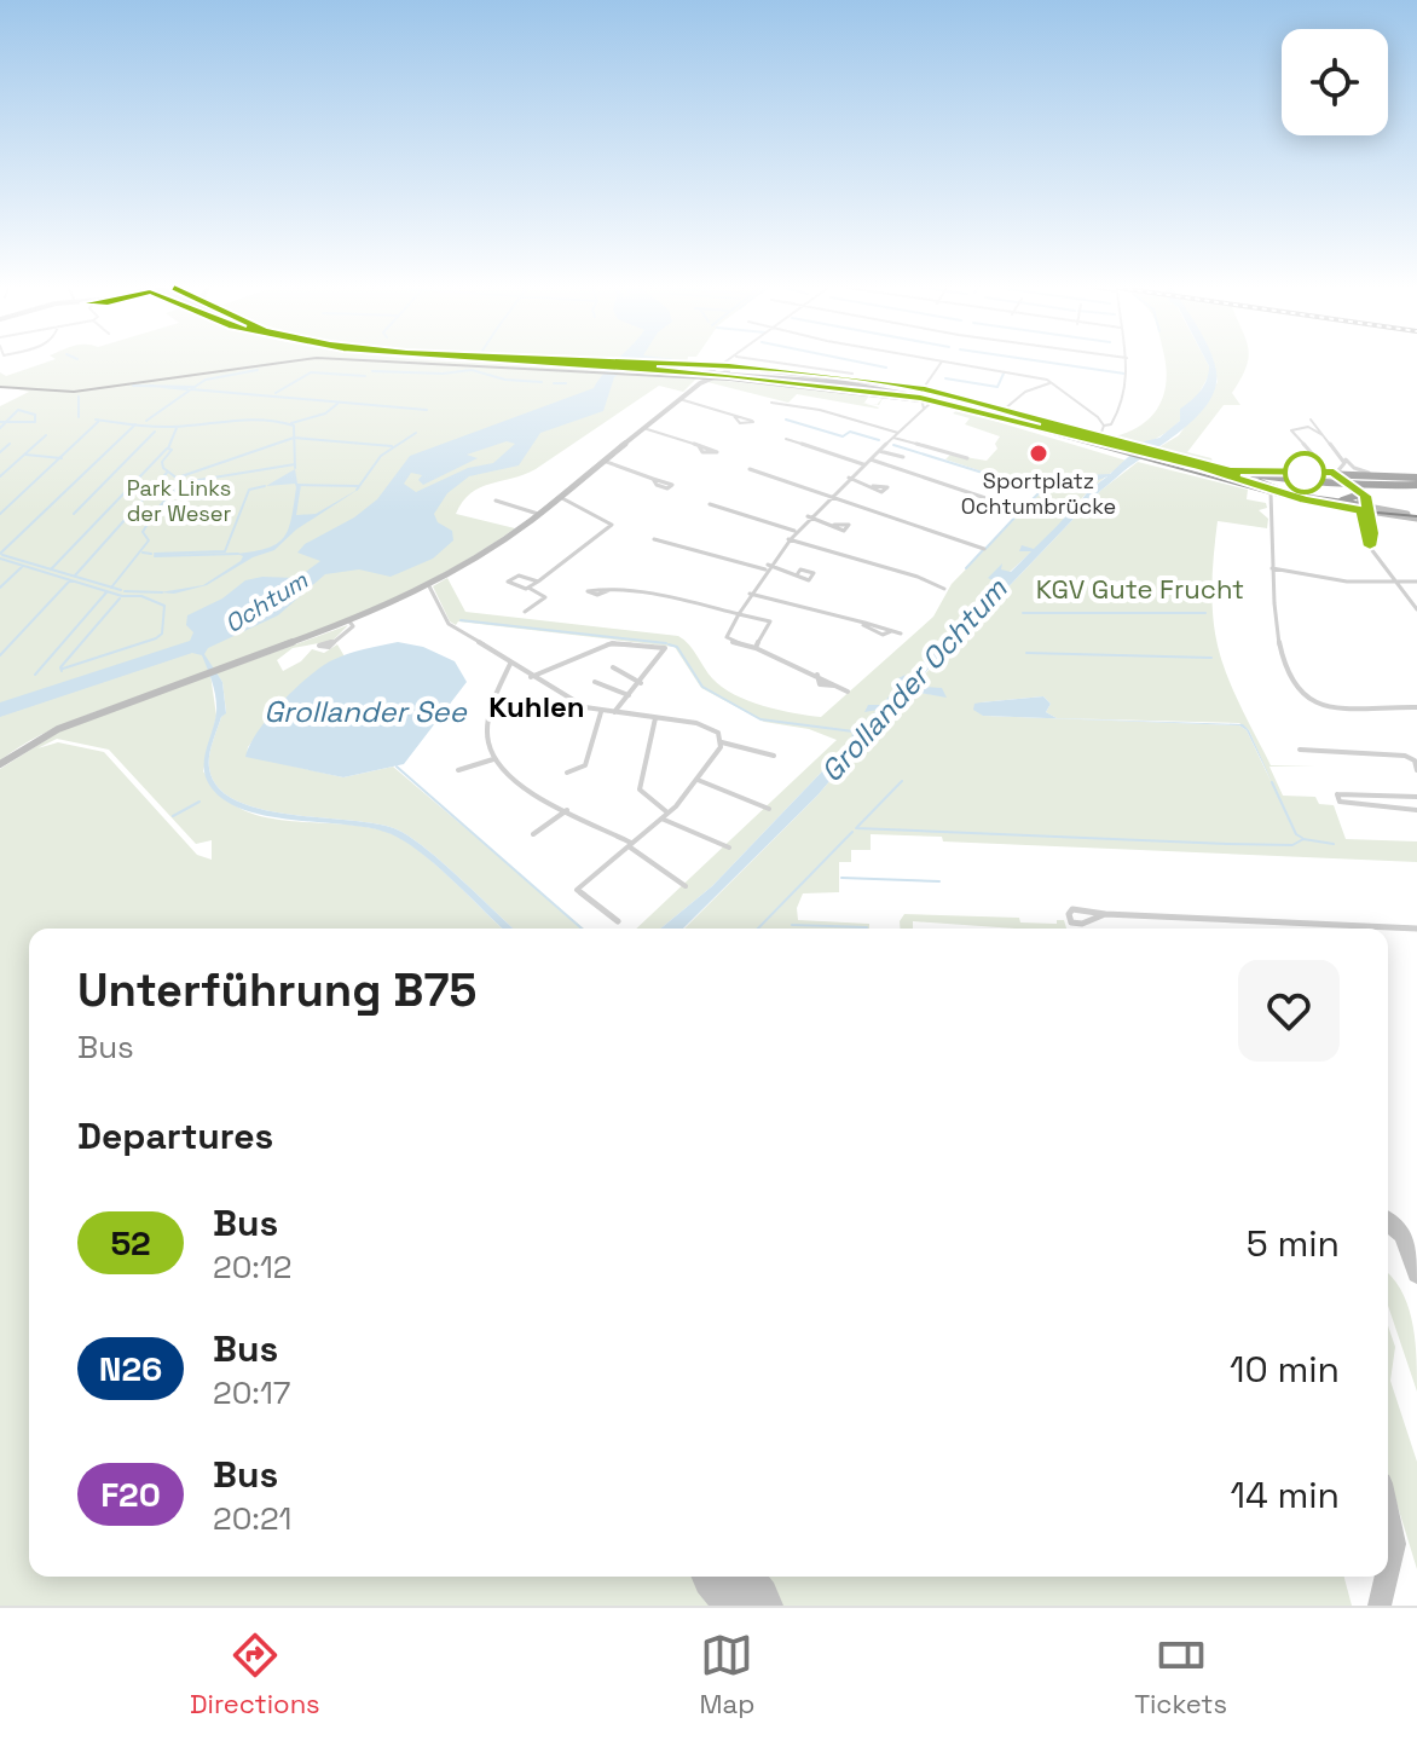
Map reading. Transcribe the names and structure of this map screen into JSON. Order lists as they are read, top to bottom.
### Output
{
  "districts": ["Kuhlen"],
  "water": ["Ochtum", "Grollander Ochtum", "Grollander See"],
  "parks": ["Park Links der Weser", "KGV Gute Frucht"],
  "places": ["Sportplatz Ochtumbrücke"],
  "lines": ["bus line 52"],
  "page": {
    "heading": [
      ["Unterführung B75", "Bus"],
      "Departures"
    ],
    "list": [
      {
        "mark": "52",
        "name": "Bus",
        "note": "20:12",
        "value": "5 min"
      },
      {
        "mark": "N26",
        "name": "Bus",
        "note": "20:17",
        "value": "10 min"
      },
      {
        "mark": "F20",
        "name": "Bus",
        "note": "20:21",
        "value": "14 min"
      }
    ],
    "tabs": ["Directions", "Map", "Tickets"]
  }
}
